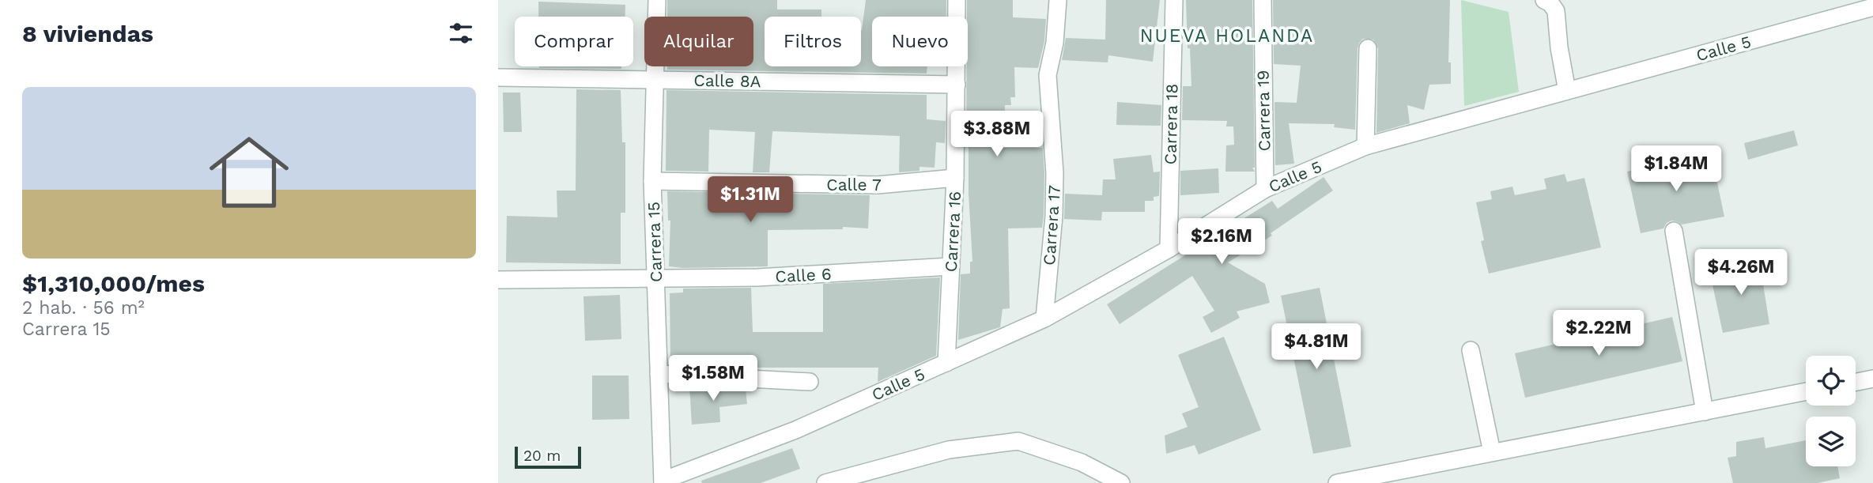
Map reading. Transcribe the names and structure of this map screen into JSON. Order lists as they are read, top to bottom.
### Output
{
  "streets": {
    "street": [
      "Calle 5",
      "Calle 8A",
      "Carrera 19",
      "Carrera 18",
      "Calle 7",
      "Carrera 17",
      "Carrera 16",
      "Carrera 15",
      "Calle 6"
    ]
  },
  "crossings": [
    ["Calle 5", "Carrera 19"],
    ["Calle 5", "Carrera 18"],
    ["Calle 5", "Carrera 17"],
    ["Calle 5", "Carrera 16"],
    ["Calle 5", "Carrera 15"],
    ["Calle 8A", "Carrera 16"],
    ["Calle 8A", "Carrera 15"],
    ["Calle 7", "Carrera 16"],
    ["Calle 7", "Carrera 15"],
    ["Carrera 16", "Calle 6"],
    ["Carrera 15", "Calle 6"]
  ],
  "districts": ["NUEVA HOLANDA"],
  "scale_bar": "20 m",
  "page": {
    "heading": "8 viviendas",
    "chip": [
      "Comprar",
      "Alquilar",
      "Filtros",
      "Nuevo"
    ],
    "list": [
      {
        "name": "$1,310,000/mes",
        "note": "2 hab. · 56 m² · Carrera 15"
      }
    ],
    "price": [
      "$3.88M",
      "$1.84M",
      "$1.31M",
      "$2.16M",
      "$4.26M",
      "$2.22M",
      "$4.81M",
      "$1.58M"
    ],
    "scale": "20 m"
  }
}
